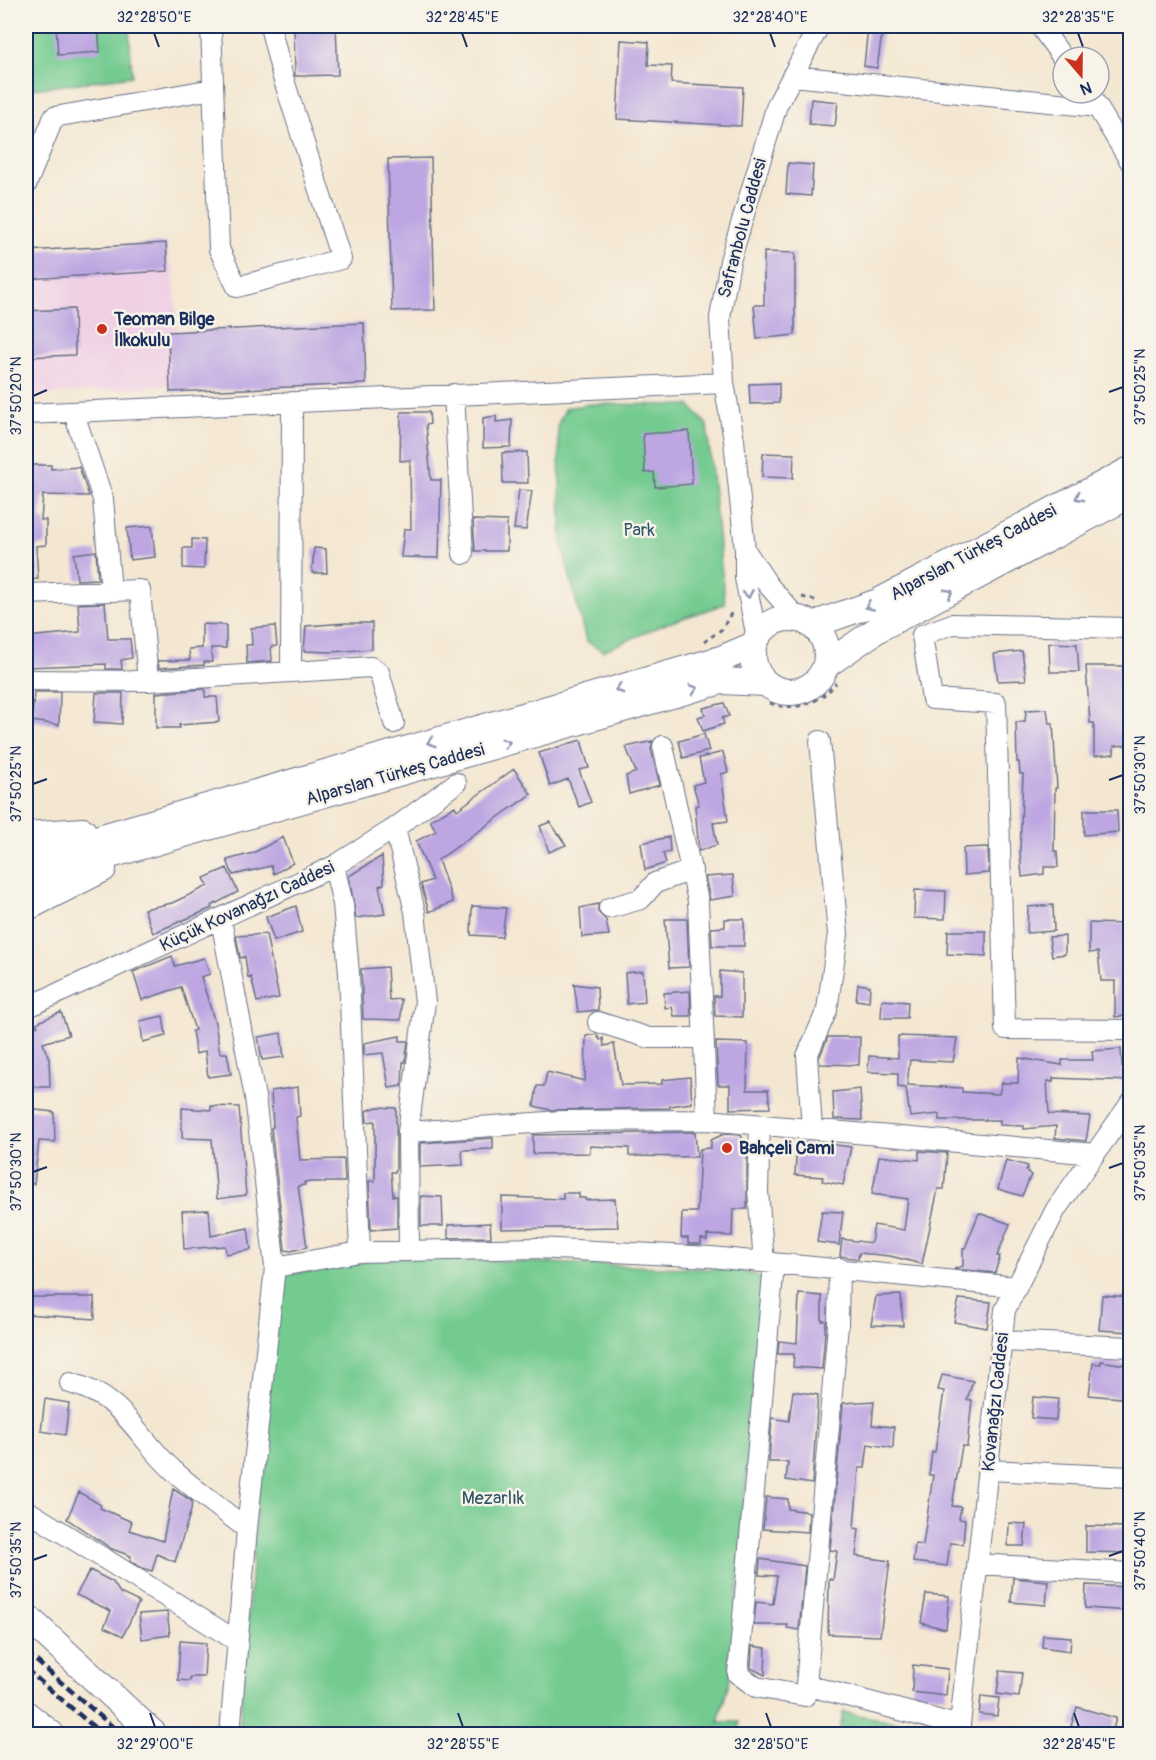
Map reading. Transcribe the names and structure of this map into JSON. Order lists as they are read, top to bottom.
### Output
{
  "streets": {
    "main road": ["Alparslan Türkeş Caddesi"],
    "street": ["Safranbolu Caddesi", "Küçük Kovanağzı Caddesi", "Kovanağzı Caddesi"]
  },
  "crossings": [
    ["Safranbolu Caddesi", "Alparslan Türkeş Caddesi"]
  ],
  "parks": ["Park", "Mezarlık"],
  "places": ["Teoman Bilge İlkokulu", "Bahçeli Cami"],
  "north": "bottom",
  "coordinates": [
    "32°28'50\"E",
    "32°28'45\"E",
    "32°28'40\"E",
    "32°28'35\"E",
    "37°50'25\"N",
    "37°50'20\"N",
    "37°50'30\"N",
    "37°50'35\"N",
    "37°50'40\"N",
    "32°29'00\"E",
    "32°28'55\"E"
  ]
}
